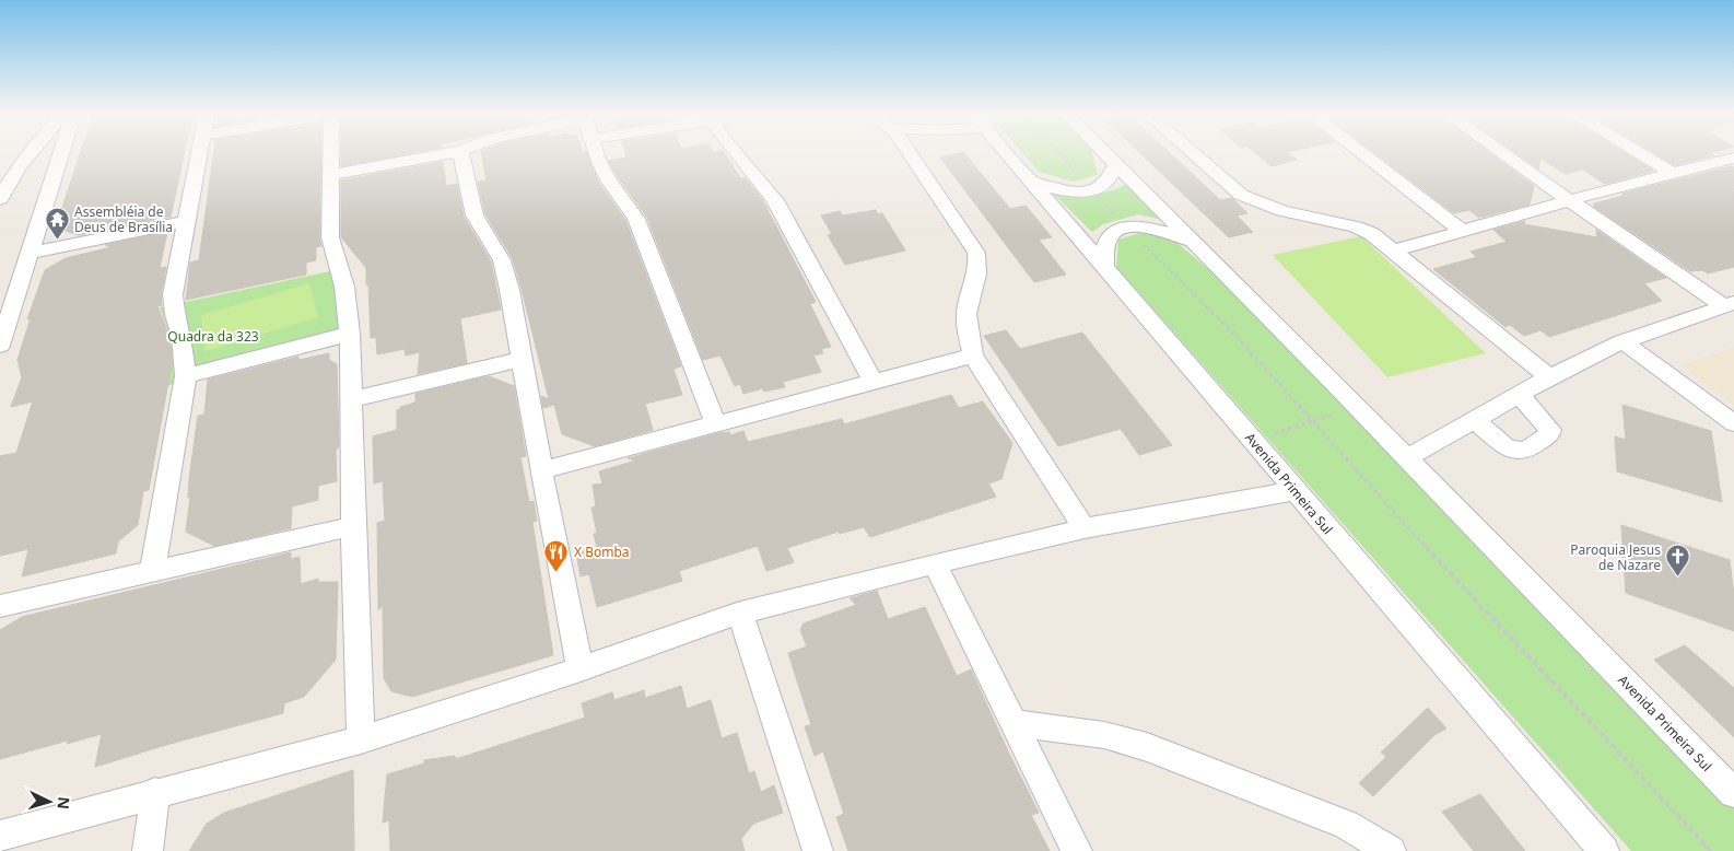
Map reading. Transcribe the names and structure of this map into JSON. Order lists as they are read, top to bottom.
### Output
{
  "streets": {
    "street": ["Avenida Primeira Sul"]
  },
  "parks": ["Quadra da 323"],
  "places": {
    "temple": ["Assembléia de Deus de Brasília"],
    "restaurant": ["X Bomba"],
    "church": ["Paroquia Jesus de Nazare"]
  },
  "north": "right"
}
